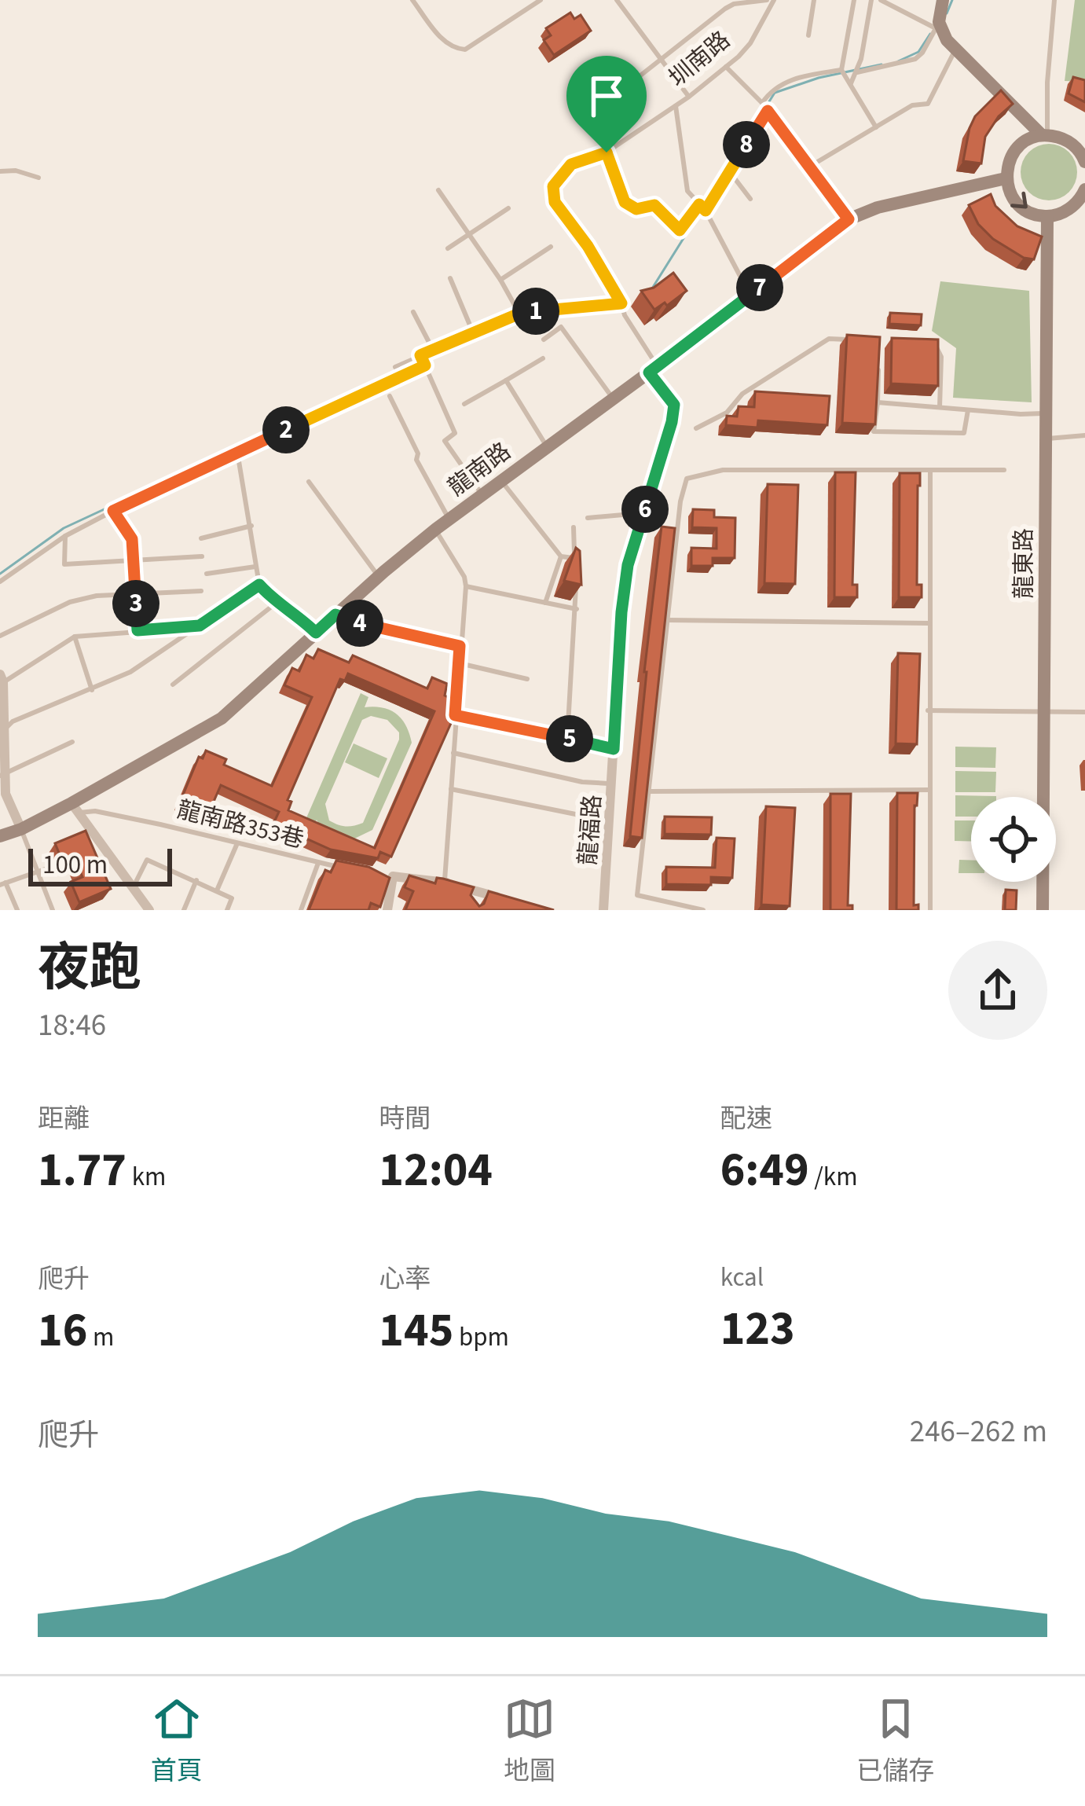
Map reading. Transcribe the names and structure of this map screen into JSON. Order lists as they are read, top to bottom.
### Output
{
  "streets": {
    "main road": ["龍南路", "龍東路"],
    "street": ["龍福路"],
    "lane": ["圳南路", "龍南路353巷"]
  },
  "crossings": [
    ["龍南路", "龍南路353巷"],
    ["龍南路", "龍福路"]
  ],
  "scale_bar": "100 m",
  "page": {
    "pins": [
      "8",
      "7",
      "1",
      "2",
      "6",
      "3",
      "4",
      "5"
    ],
    "scale": "100 m",
    "heading": ["夜跑", "18:46"],
    "stats": [
      ["距離", "1.77 km"],
      ["時間", "12:04"],
      ["配速", "6:49 /km"],
      ["爬升", "16 m"],
      ["心率", "145 bpm"],
      ["kcal", "123"]
    ],
    "chart": ["爬升", "246–262 m"],
    "tabs": ["首頁", "地圖", "已儲存"]
  }
}
